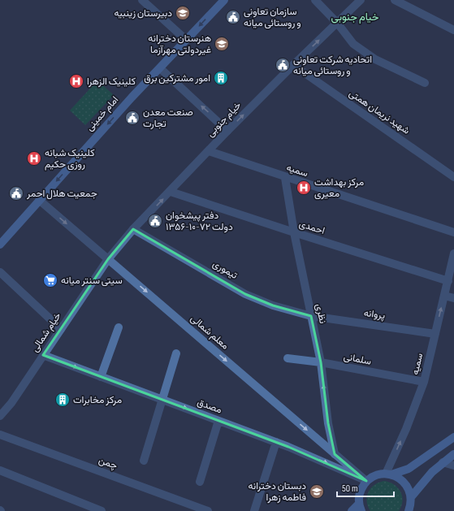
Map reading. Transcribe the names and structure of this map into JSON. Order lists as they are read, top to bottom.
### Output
{
  "streets": {
    "main road": ["امام خمینی"],
    "street": [
      "شهید نریمان همتی",
      "خیام جنوبی",
      "سميه",
      "احمدی",
      "تیموری",
      "نظری",
      "پروانه",
      "خیام شمالی",
      "معلم شمالی",
      "سلمانی",
      "سمیه",
      "مصدق",
      "چمن"
    ]
  },
  "crossings": [
    ["شهید نریمان همتی", "خیام جنوبی"],
    ["امام خمینی", "معلم شمالی"],
    ["خیام جنوبی", "سميه"],
    ["خیام جنوبی", "احمدی"],
    ["خیام جنوبی", "تیموری"],
    ["خیام جنوبی", "خیام شمالی"],
    ["خیام جنوبی", "معلم شمالی"],
    ["سميه", "نظری"],
    ["احمدی", "نظری"],
    ["احمدی", "سمیه"],
    ["تیموری", "نظری"],
    ["تیموری", "پروانه"],
    ["نظری", "پروانه"],
    ["نظری", "معلم شمالی"],
    ["نظری", "سلمانی"],
    ["پروانه", "سمیه"],
    ["خیام شمالی", "معلم شمالی"],
    ["خیام شمالی", "مصدق"],
    ["معلم شمالی", "مصدق"],
    ["سلمانی", "سمیه"]
  ],
  "one_way": [
    "امام خمینی",
    "خیام جنوبی",
    "معلم شمالی",
    "سمیه",
    "مصدق"
  ],
  "districts": ["خیام جنوبی"],
  "places": {
    "school or university": ["دبیرستان زینبیه", "هنرستان دخترانه غیردولتی مهرآزما", "دبستان دخترانه فاطمه زهرا"],
    "public building": [
      "سازمان تعاونی و روستائی میانه",
      "اتحادیه شرکت تعاونی و روستائی میانه",
      "صنعت معدن تجارت",
      "جمعیت هلال احمر",
      "دفتر پیشخوان دولت ۷۲-۱۰-۱۳۵۶"
    ],
    "building": ["امور مشترکین برق", "مرکز مخابرات"],
    "hospital": ["کلینیک الزهرا", "کلینیک شبانه روزی حکیم", "مرکز بهداشت معیری"],
    "supermarket": ["سیتی سنتر میانه"]
  },
  "scale_bar": "50 m"
}
